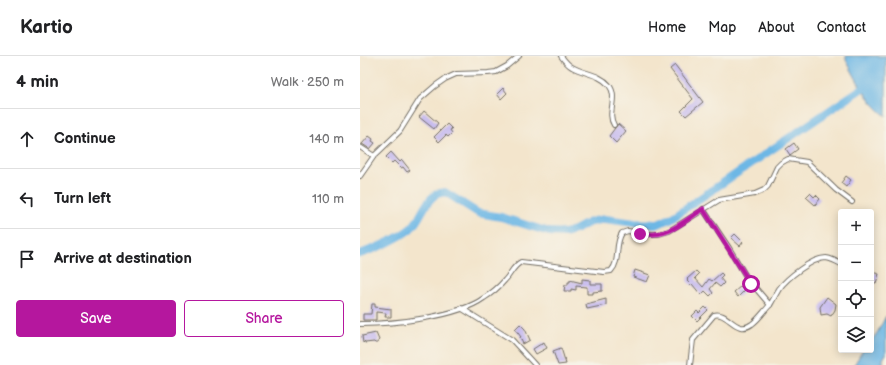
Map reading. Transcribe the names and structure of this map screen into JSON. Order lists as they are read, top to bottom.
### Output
{
  "page": {
    "header": "Kartio",
    "nav": [
      "Home",
      "Map",
      "About",
      "Contact"
    ],
    "heading": ["4 min", "Walk · 250 m"],
    "list": [
      ["Continue", "140 m"],
      ["Turn left", "110 m"],
      "Arrive at destination"
    ],
    "map_buttons": ["+", "−"],
    "buttons": ["Save", "Share"]
  }
}
